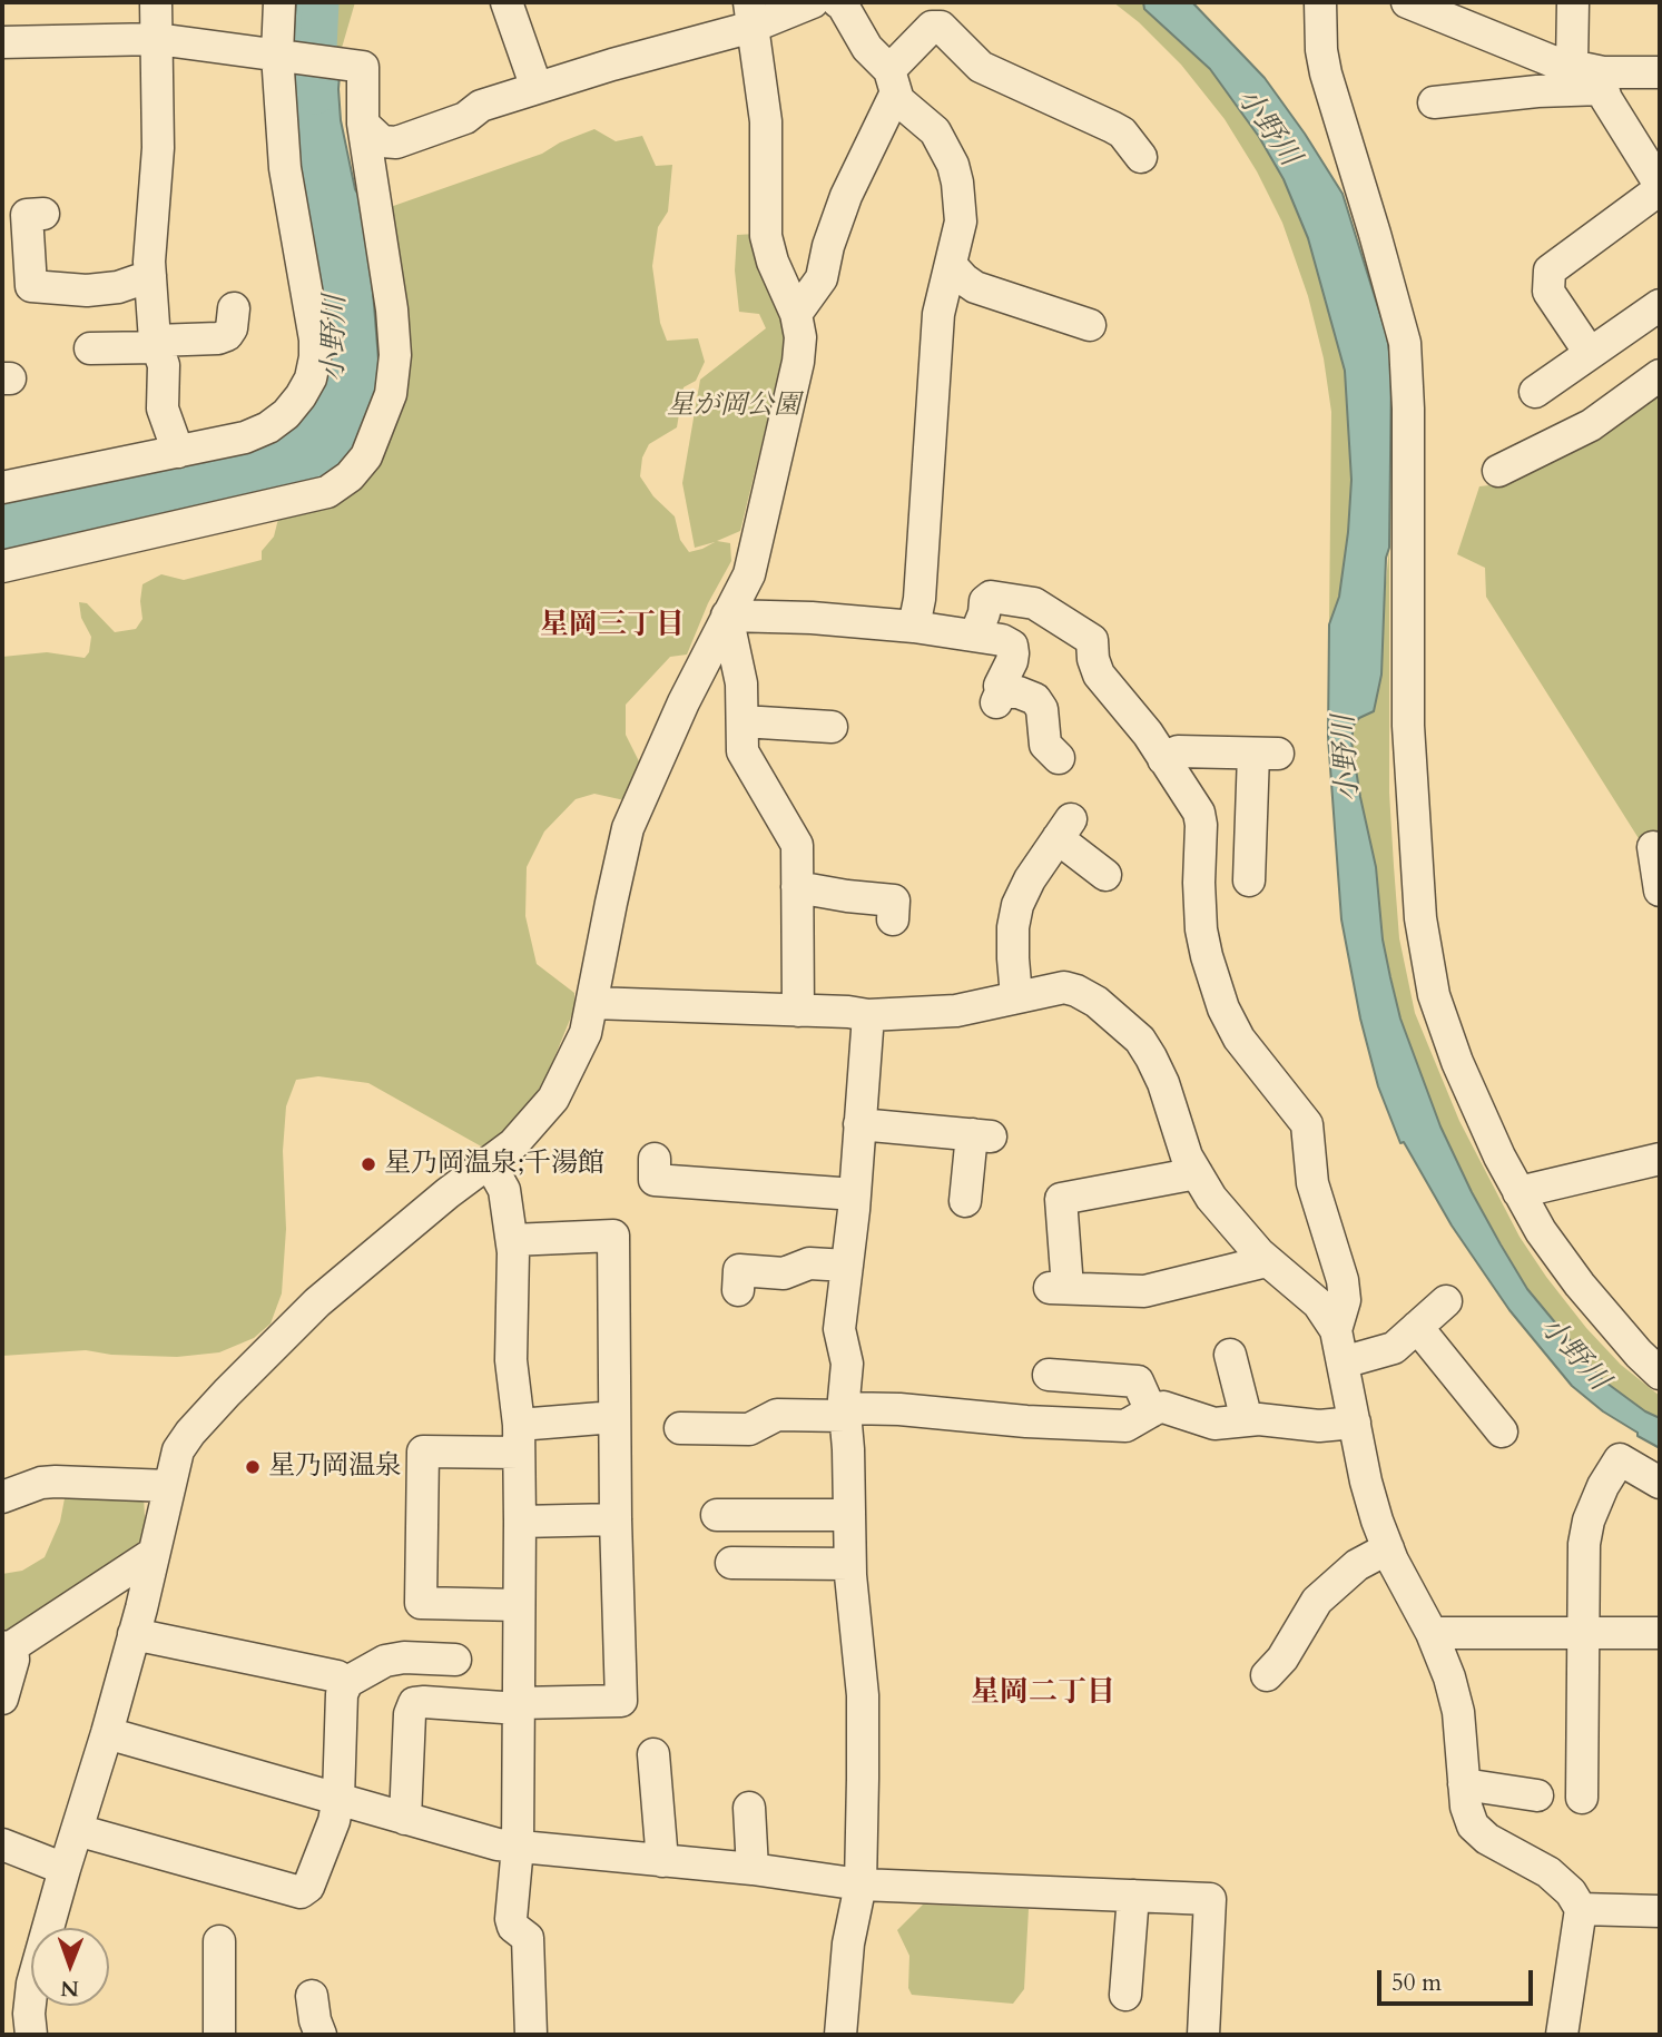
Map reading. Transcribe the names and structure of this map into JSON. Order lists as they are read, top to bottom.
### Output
{
  "districts": ["星岡三丁目", "星岡二丁目"],
  "water": ["小野川"],
  "parks": ["星が岡公園"],
  "places": ["星乃岡温泉;千湯館", "星乃岡温泉"],
  "scale_bar": "50 m",
  "north": "bottom"
}
